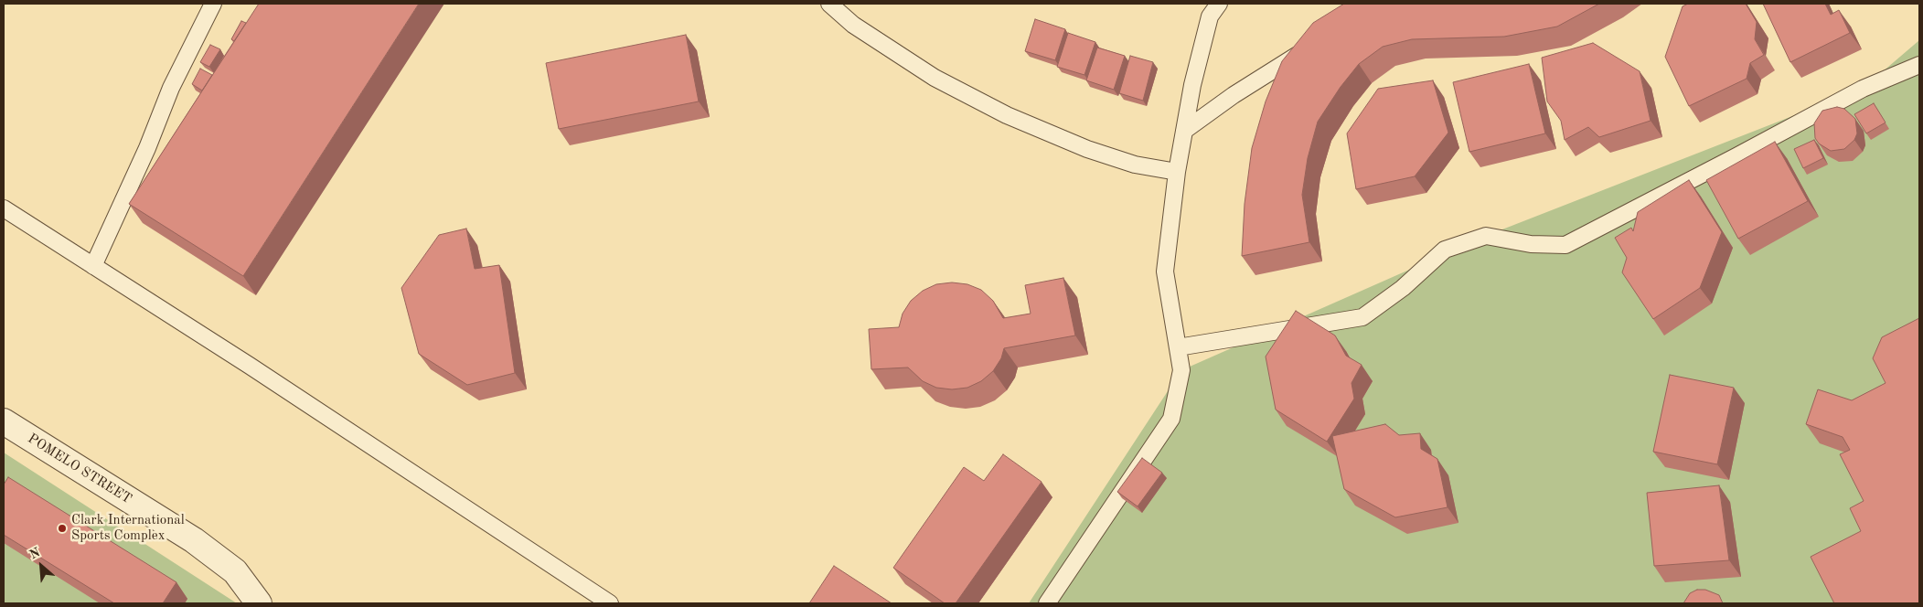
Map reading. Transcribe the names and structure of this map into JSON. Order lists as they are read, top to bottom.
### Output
{
  "streets": {
    "street": ["POMELO STREET"]
  },
  "places": ["Clark International Sports Complex"],
  "north": "top left"
}
